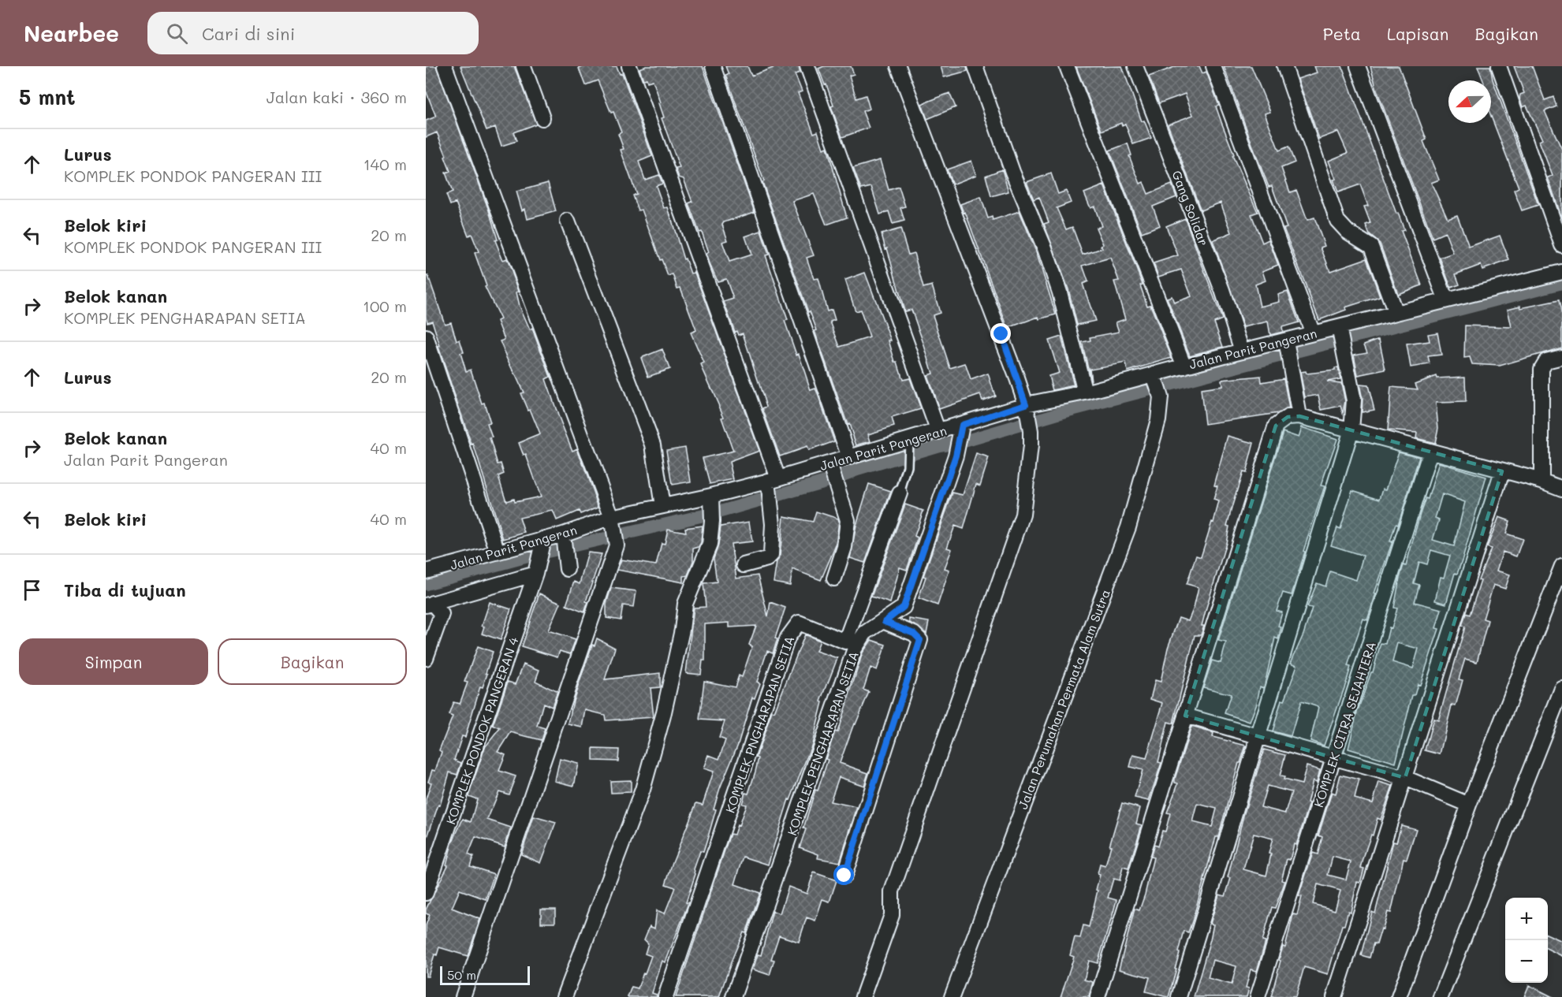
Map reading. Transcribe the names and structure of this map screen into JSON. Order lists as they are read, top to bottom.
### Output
{
  "streets": {
    "street": [
      "Gang Solidar",
      "Jalan Parit Pangeran",
      "Jalan Perumahan Permata Alam Sutra",
      "KOMPLEK PNGHARAPAN SETIA",
      "KOMPLEK CITRA SEJAHTERA",
      "KOMPLEK PONDOK PANGERAN 4",
      "KOMPLEK PENGHARAPAN SETIA"
    ]
  },
  "crossings": [
    ["Gang Solidar", "Jalan Parit Pangeran"],
    ["Jalan Parit Pangeran", "Jalan Perumahan Permata Alam Sutra"],
    ["Jalan Parit Pangeran", "KOMPLEK PONDOK PANGERAN 4"],
    ["Jalan Parit Pangeran", "KOMPLEK PENGHARAPAN SETIA"]
  ],
  "scale_bar": "50 m",
  "north": "left",
  "page": {
    "header": "Nearbee",
    "search": "Cari di sini",
    "nav": ["Peta", "Lapisan", "Bagikan"],
    "heading": ["5 mnt", "Jalan kaki · 360 m"],
    "list": [
      ["Lurus", "KOMPLEK PONDOK PANGERAN III", "140 m"],
      ["Belok kiri", "KOMPLEK PONDOK PANGERAN III", "20 m"],
      ["Belok kanan", "KOMPLEK PENGHARAPAN SETIA", "100 m"],
      ["Lurus", "20 m"],
      ["Belok kanan", "Jalan Parit Pangeran", "40 m"],
      ["Belok kiri", "40 m"],
      "Tiba di tujuan"
    ],
    "buttons": ["Simpan", "Bagikan"],
    "map_buttons": ["+", "−"],
    "scale": "50 m"
  }
}
